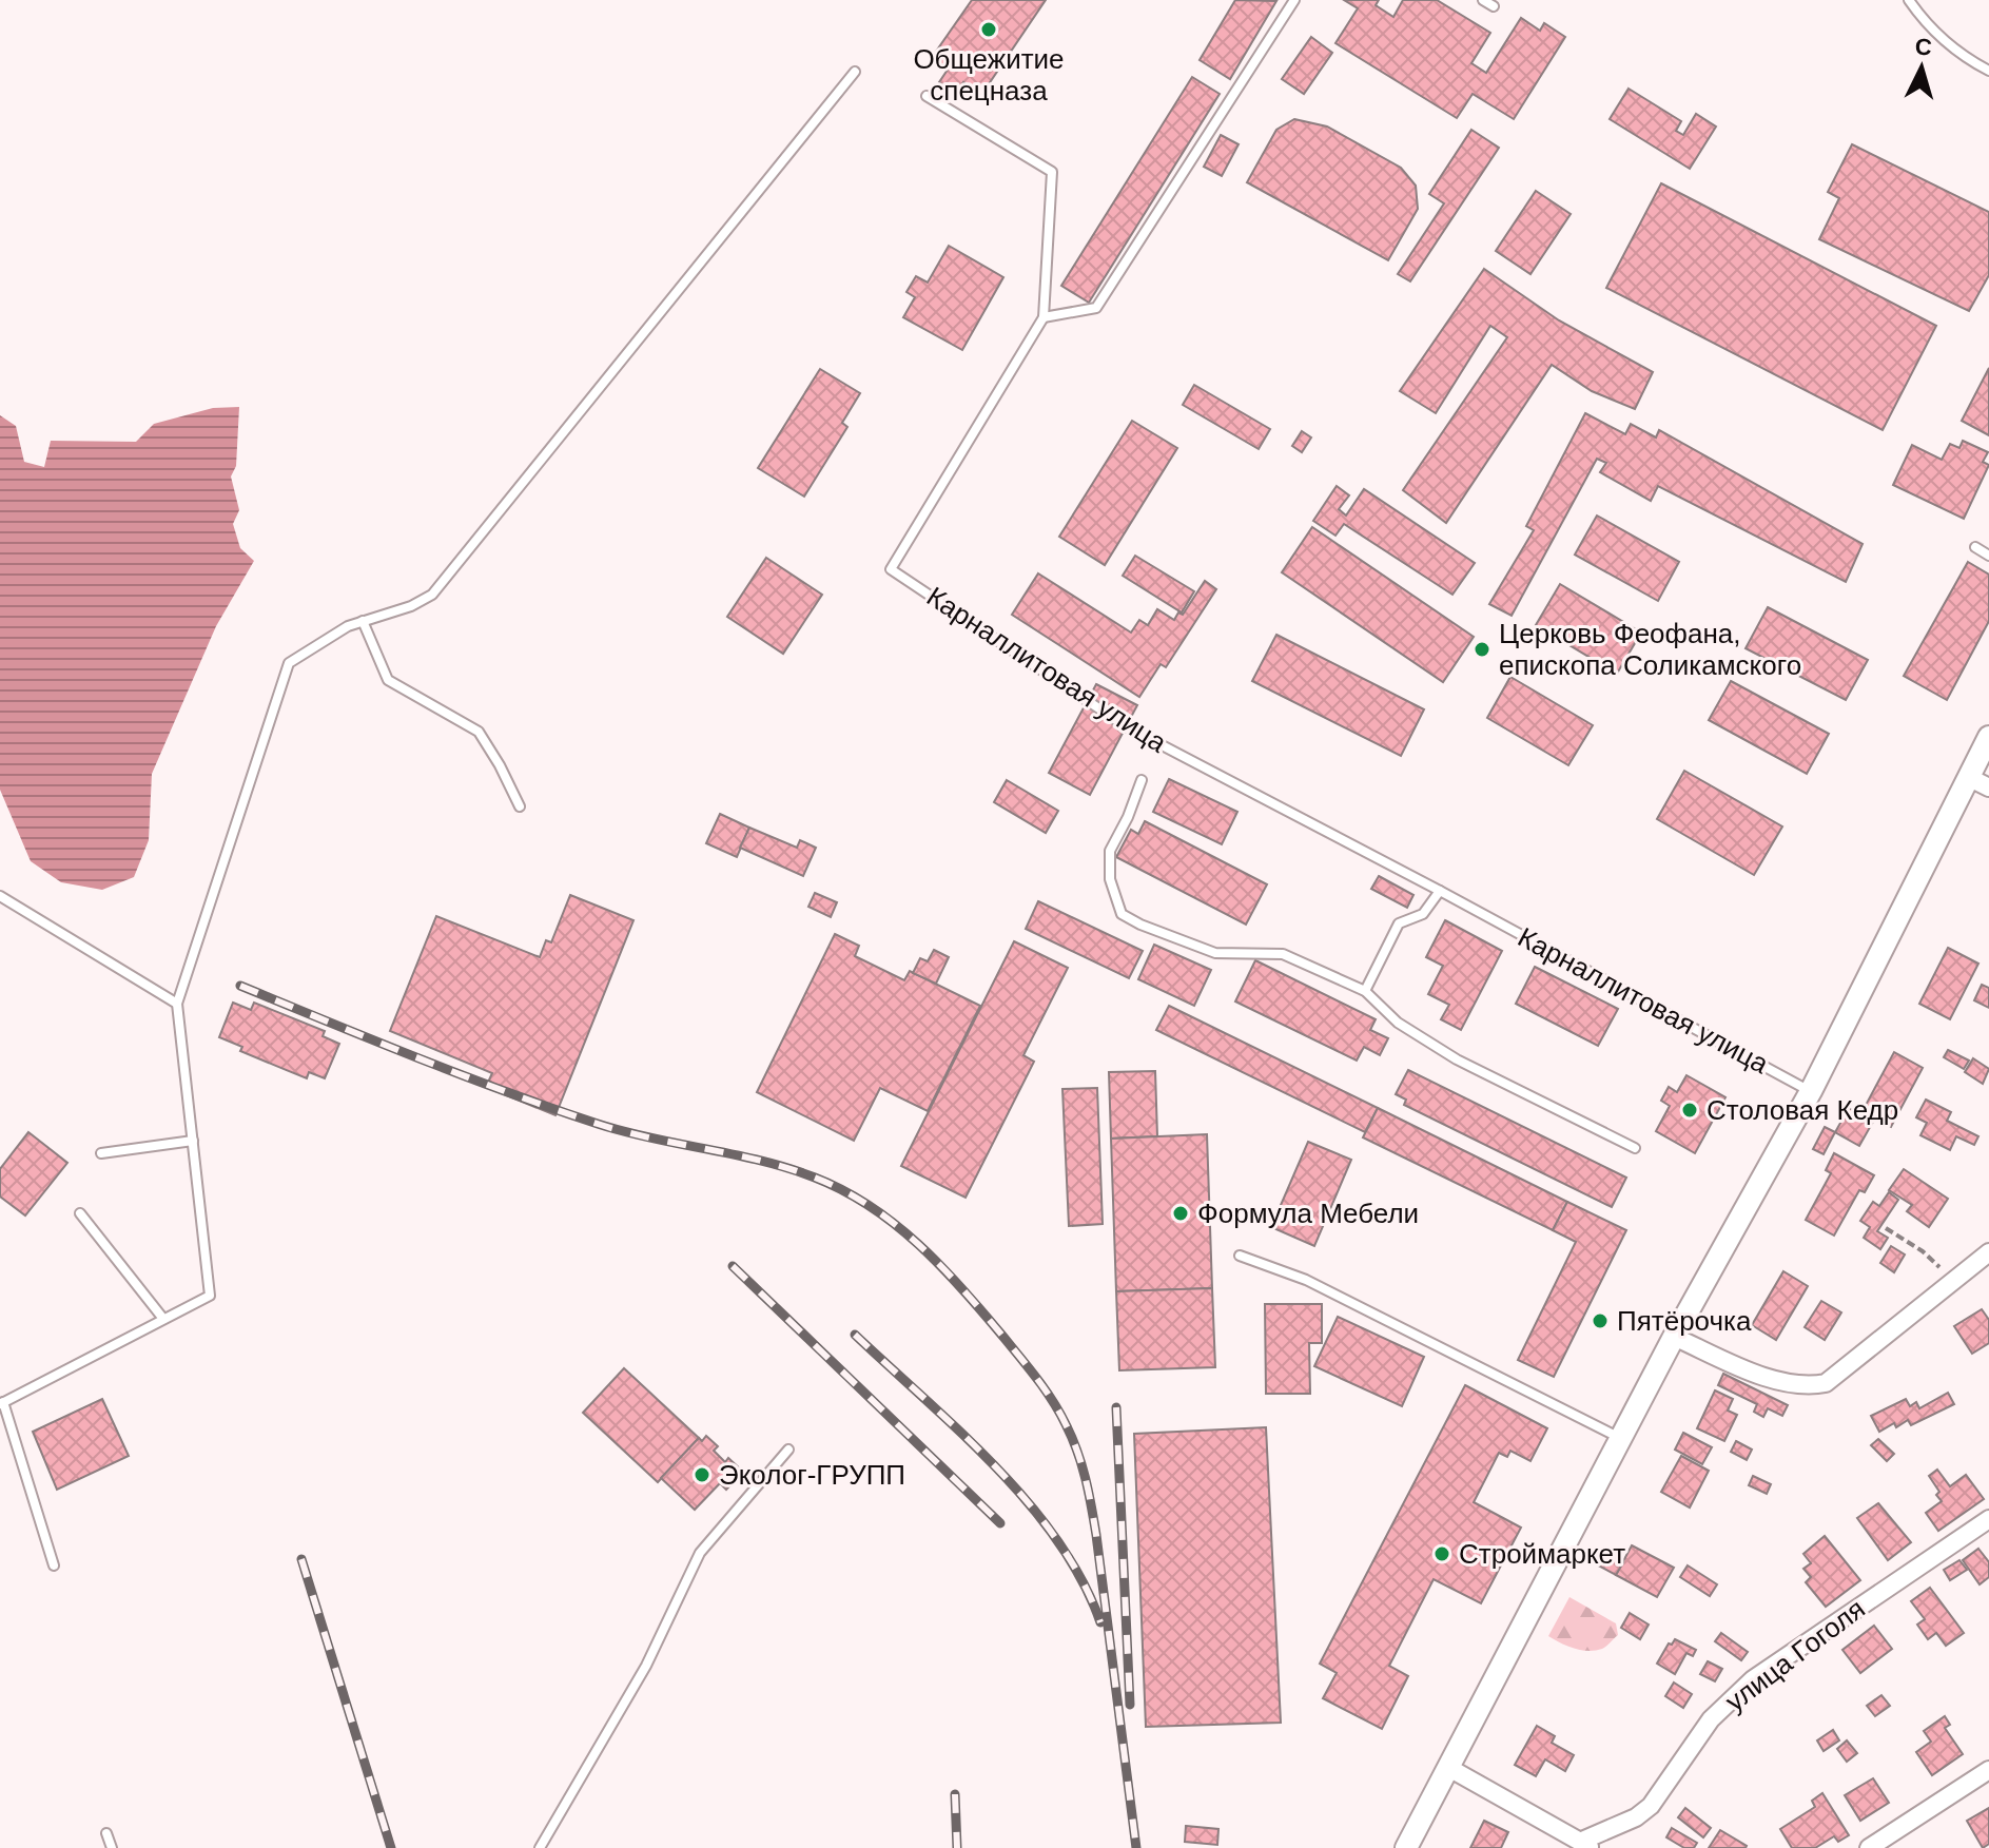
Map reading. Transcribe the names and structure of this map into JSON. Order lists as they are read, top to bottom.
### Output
{
  "streets": {
    "street": ["улица Гоголя"],
    "lane": ["Карналлитовая улица"]
  },
  "places": [
    "Общежитие спецназа",
    "Церковь Феофана, епископа Соликамского",
    "Столовая Кедр",
    "Формула Мебели",
    "Пятёрочка",
    "Эколог-ГРУПП",
    "Строймаркет"
  ],
  "north": "top"
}
